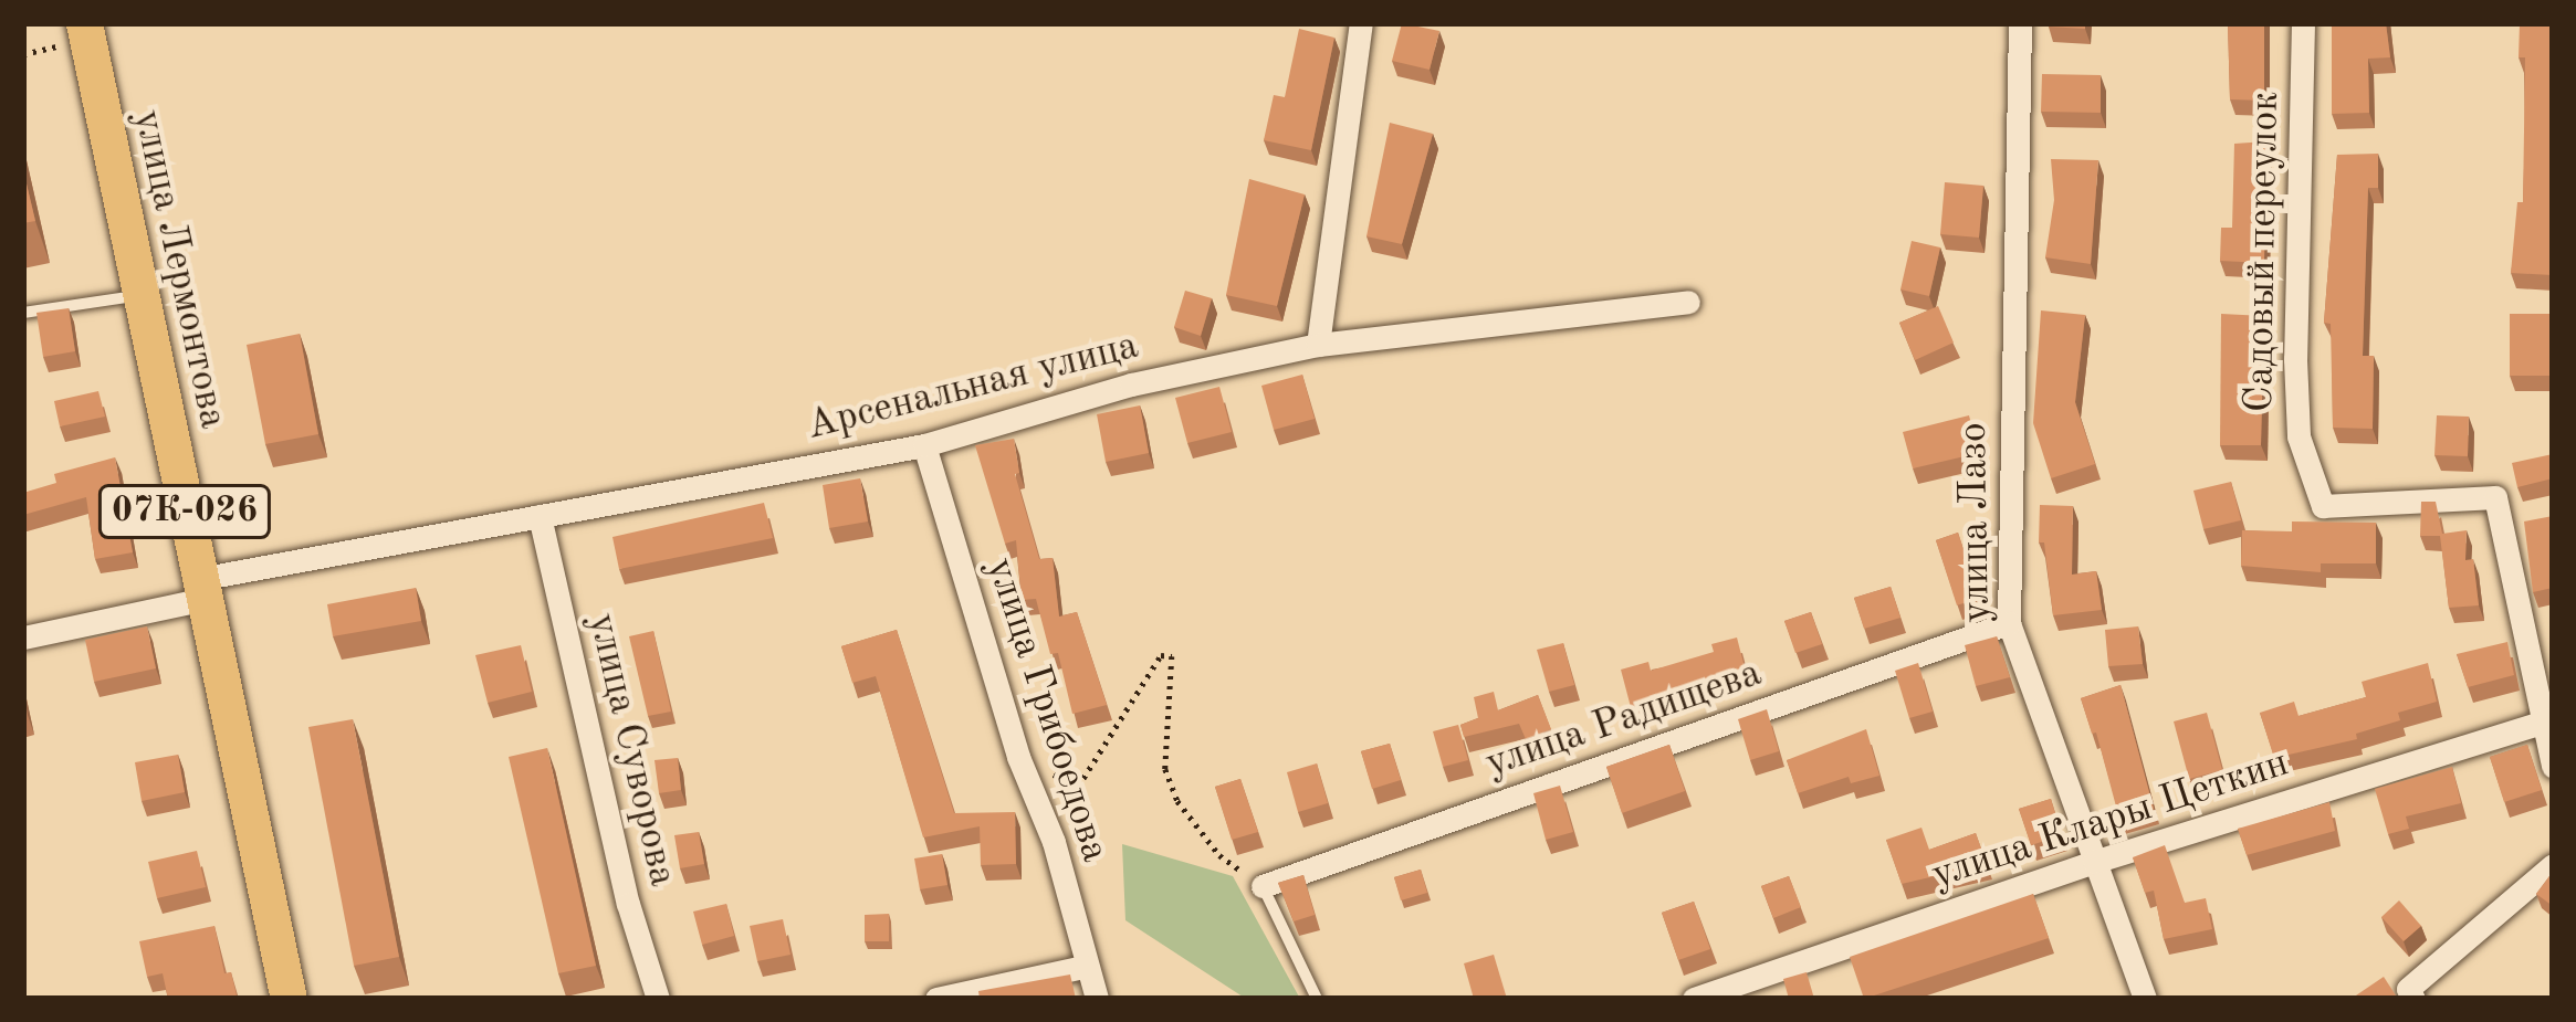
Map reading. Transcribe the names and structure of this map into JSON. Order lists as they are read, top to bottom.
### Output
{
  "streets": {
    "main road": ["улица Лермонтова", "07К-026"],
    "street": [
      "Садовый переулок",
      "Арсенальная улица",
      "улица Лазо",
      "улица Грибоедова",
      "улица Радищева",
      "улица Суворова",
      "улица Клары Цеткин"
    ]
  },
  "crossings": [
    ["Садовый переулок", "улица Клары Цеткин"],
    ["улица Лермонтова", "Арсенальная улица"],
    ["Арсенальная улица", "улица Грибоедова"],
    ["Арсенальная улица", "улица Суворова"],
    ["улица Лазо", "улица Радищева"],
    ["улица Лазо", "улица Клары Цеткин"]
  ]
}
